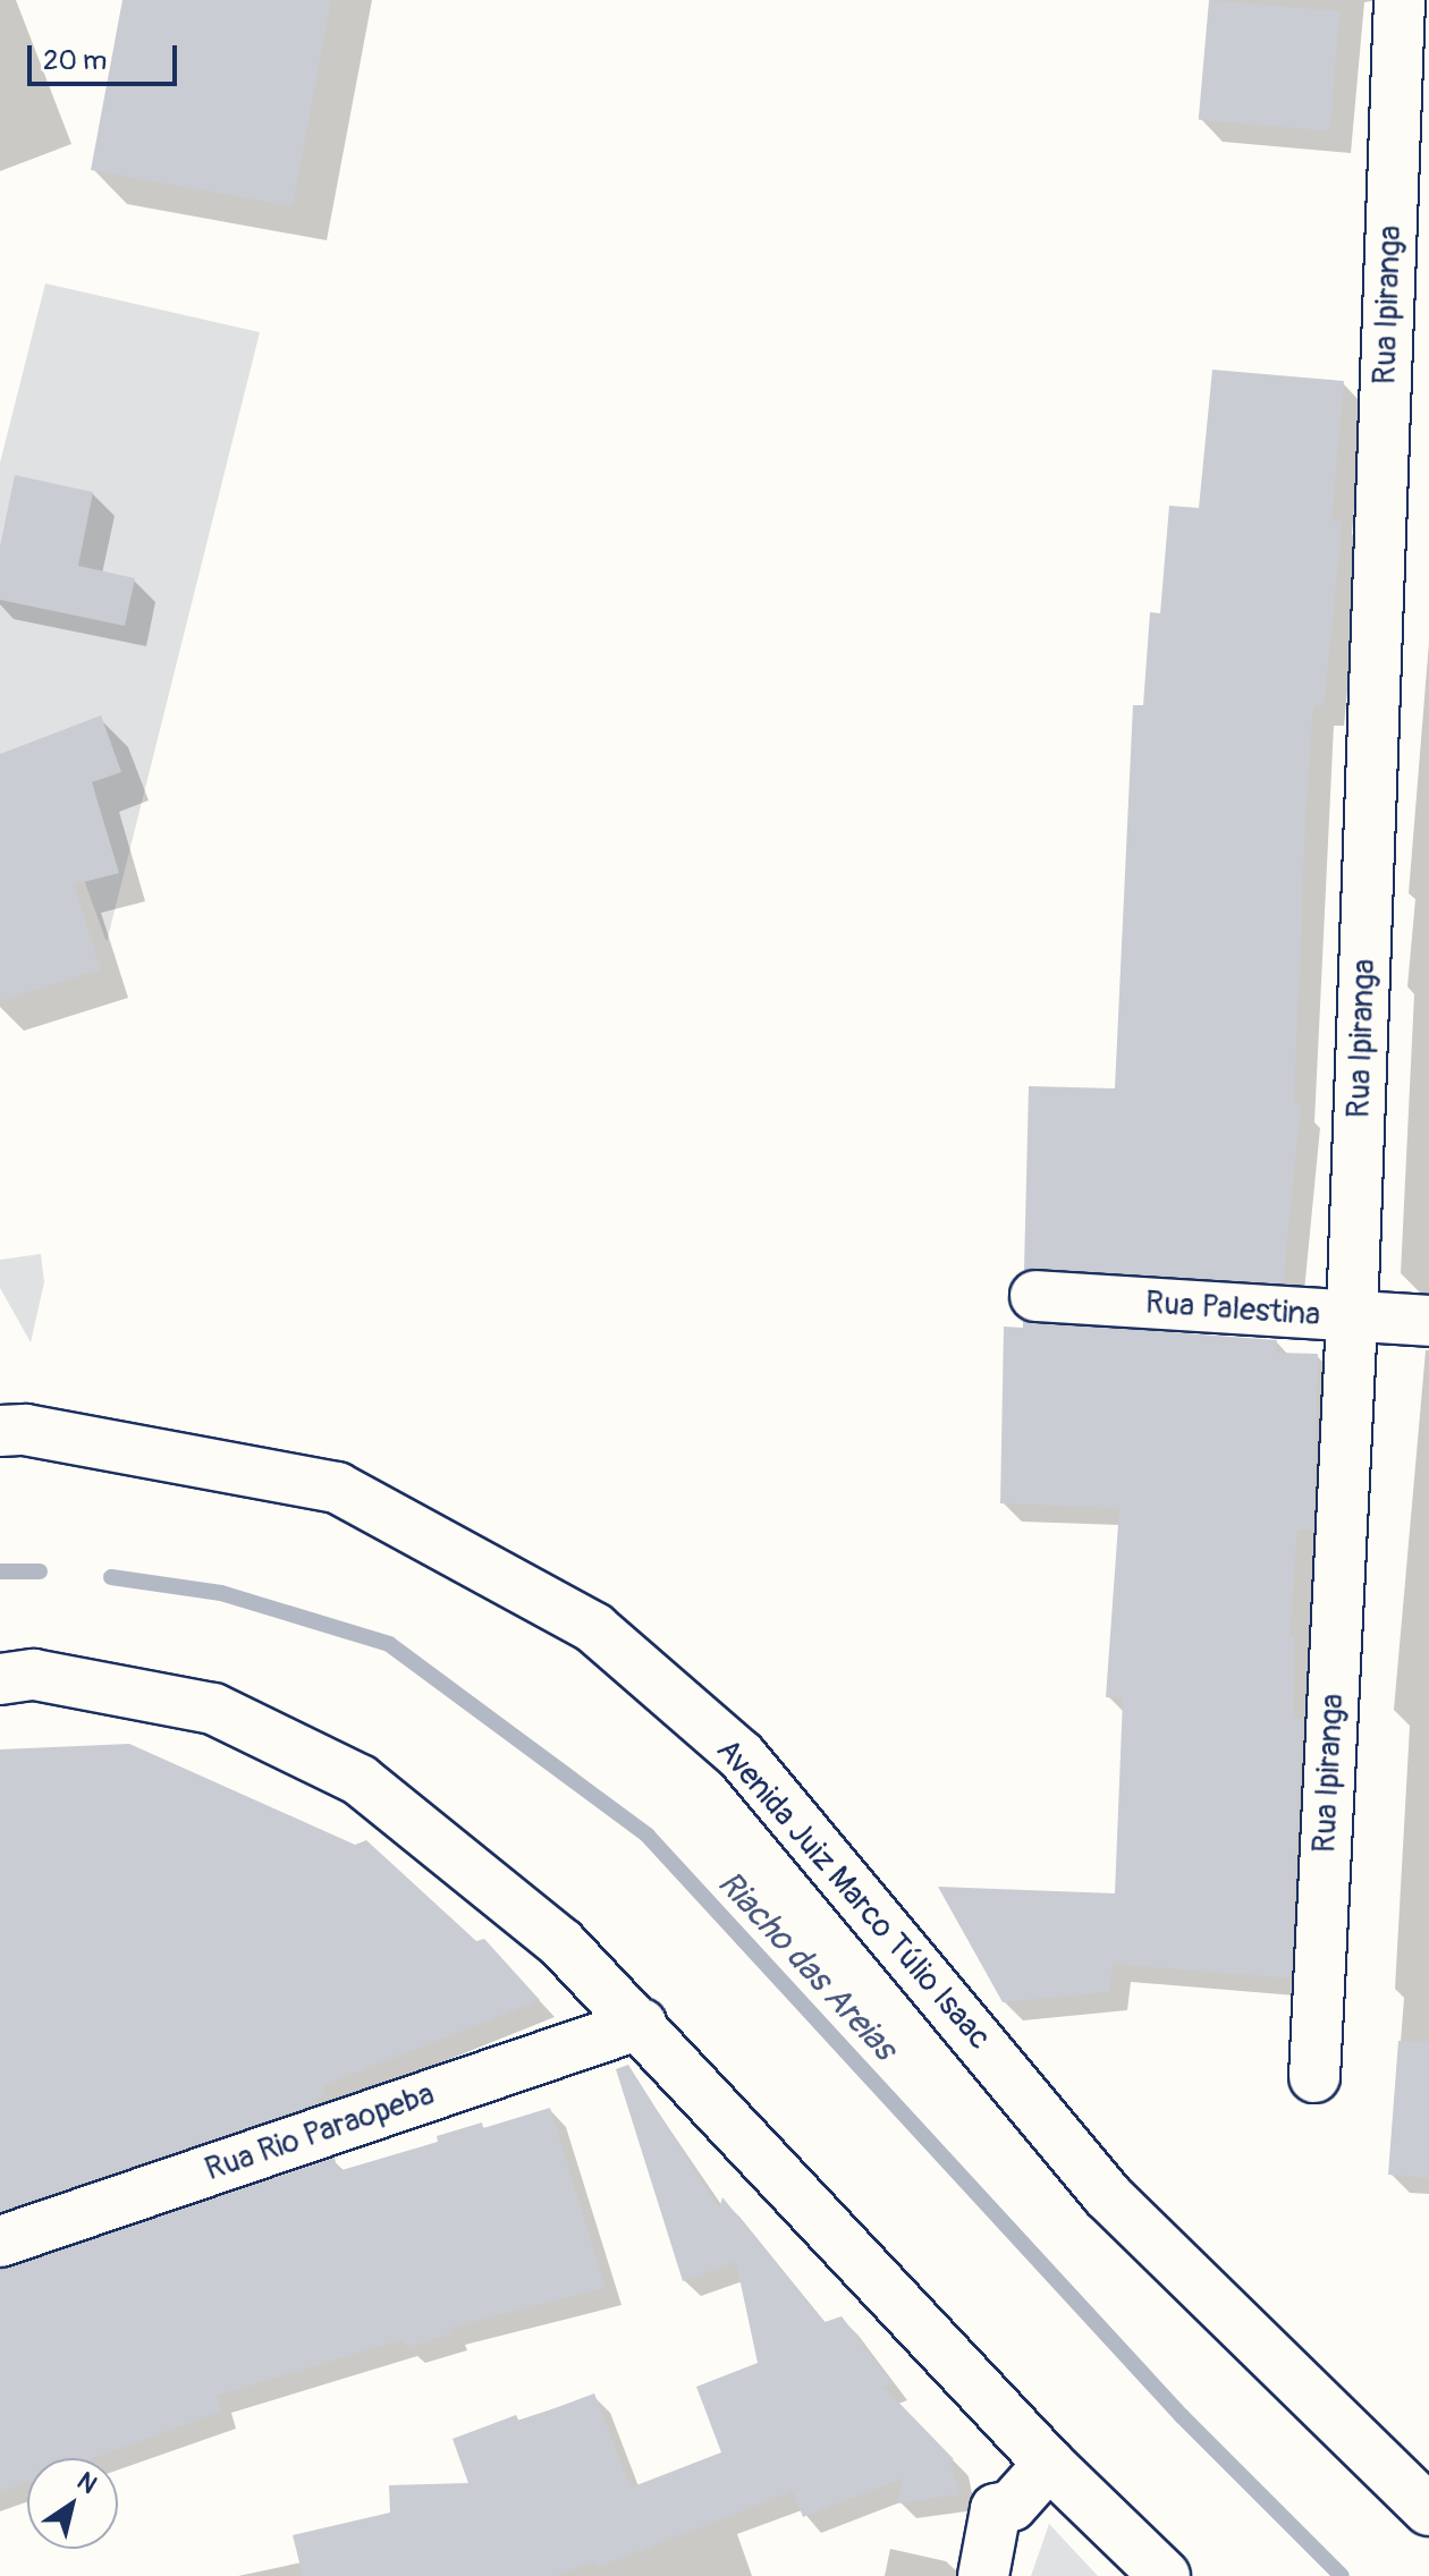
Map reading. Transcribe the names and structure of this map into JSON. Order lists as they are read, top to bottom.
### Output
{
  "streets": {
    "main road": [
      "Rua Ipiranga",
      "Rua Palestina",
      "Avenida Juiz Marco Túlio Isaac",
      "Rua Rio Paraopeba"
    ]
  },
  "crossings": [
    ["Rua Ipiranga", "Rua Palestina"]
  ],
  "water": ["Riacho das Areias"],
  "scale_bar": "20 m",
  "north": "top right"
}
